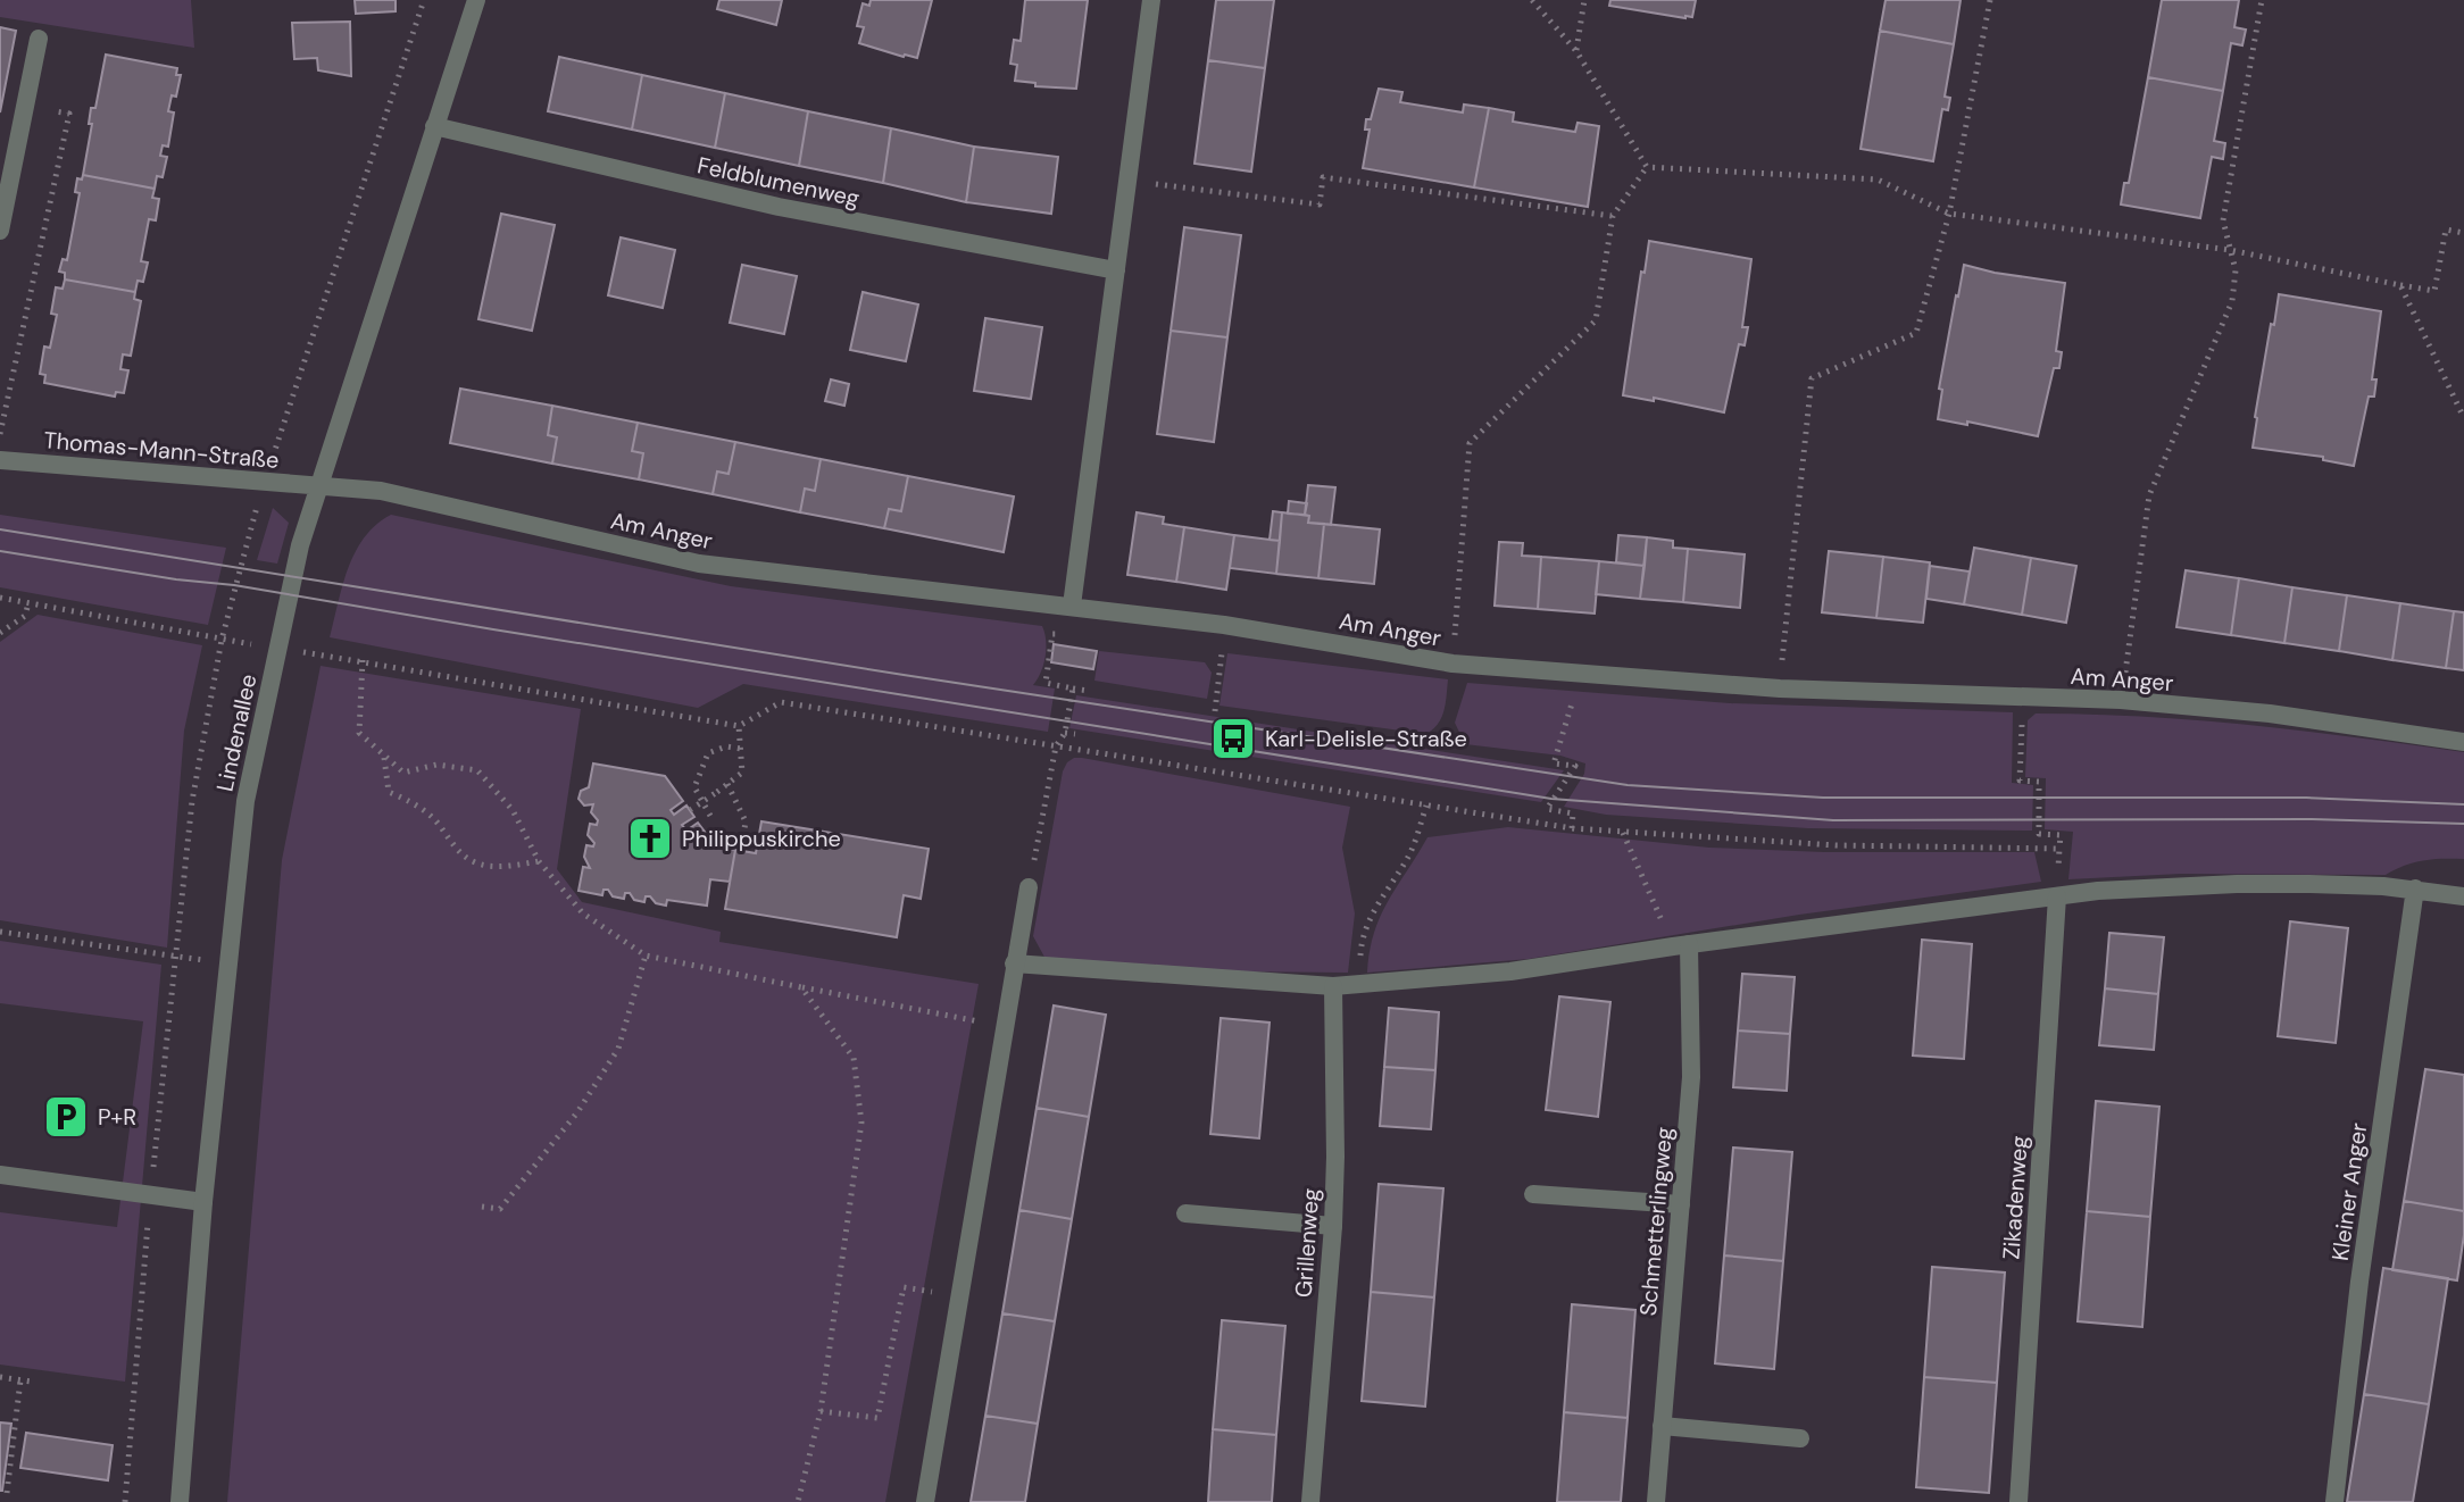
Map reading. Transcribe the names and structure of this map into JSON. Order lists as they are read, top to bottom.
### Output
{
  "streets": {
    "street": [
      "Feldblumenweg",
      "Thomas-Mann-Straße",
      "Am Anger",
      "Lindenallee",
      "Kleiner Anger",
      "Zikadenweg",
      "Schmetterlingweg",
      "Grillenweg"
    ]
  },
  "crossings": [
    ["Feldblumenweg", "Lindenallee"],
    ["Thomas-Mann-Straße", "Am Anger"],
    ["Thomas-Mann-Straße", "Lindenallee"],
    ["Am Anger", "Lindenallee"]
  ],
  "places": {
    "bus stop": ["Karl-Delisle-Straße"],
    "church": ["Philippuskirche"],
    "parking": ["P+R"]
  }
}
